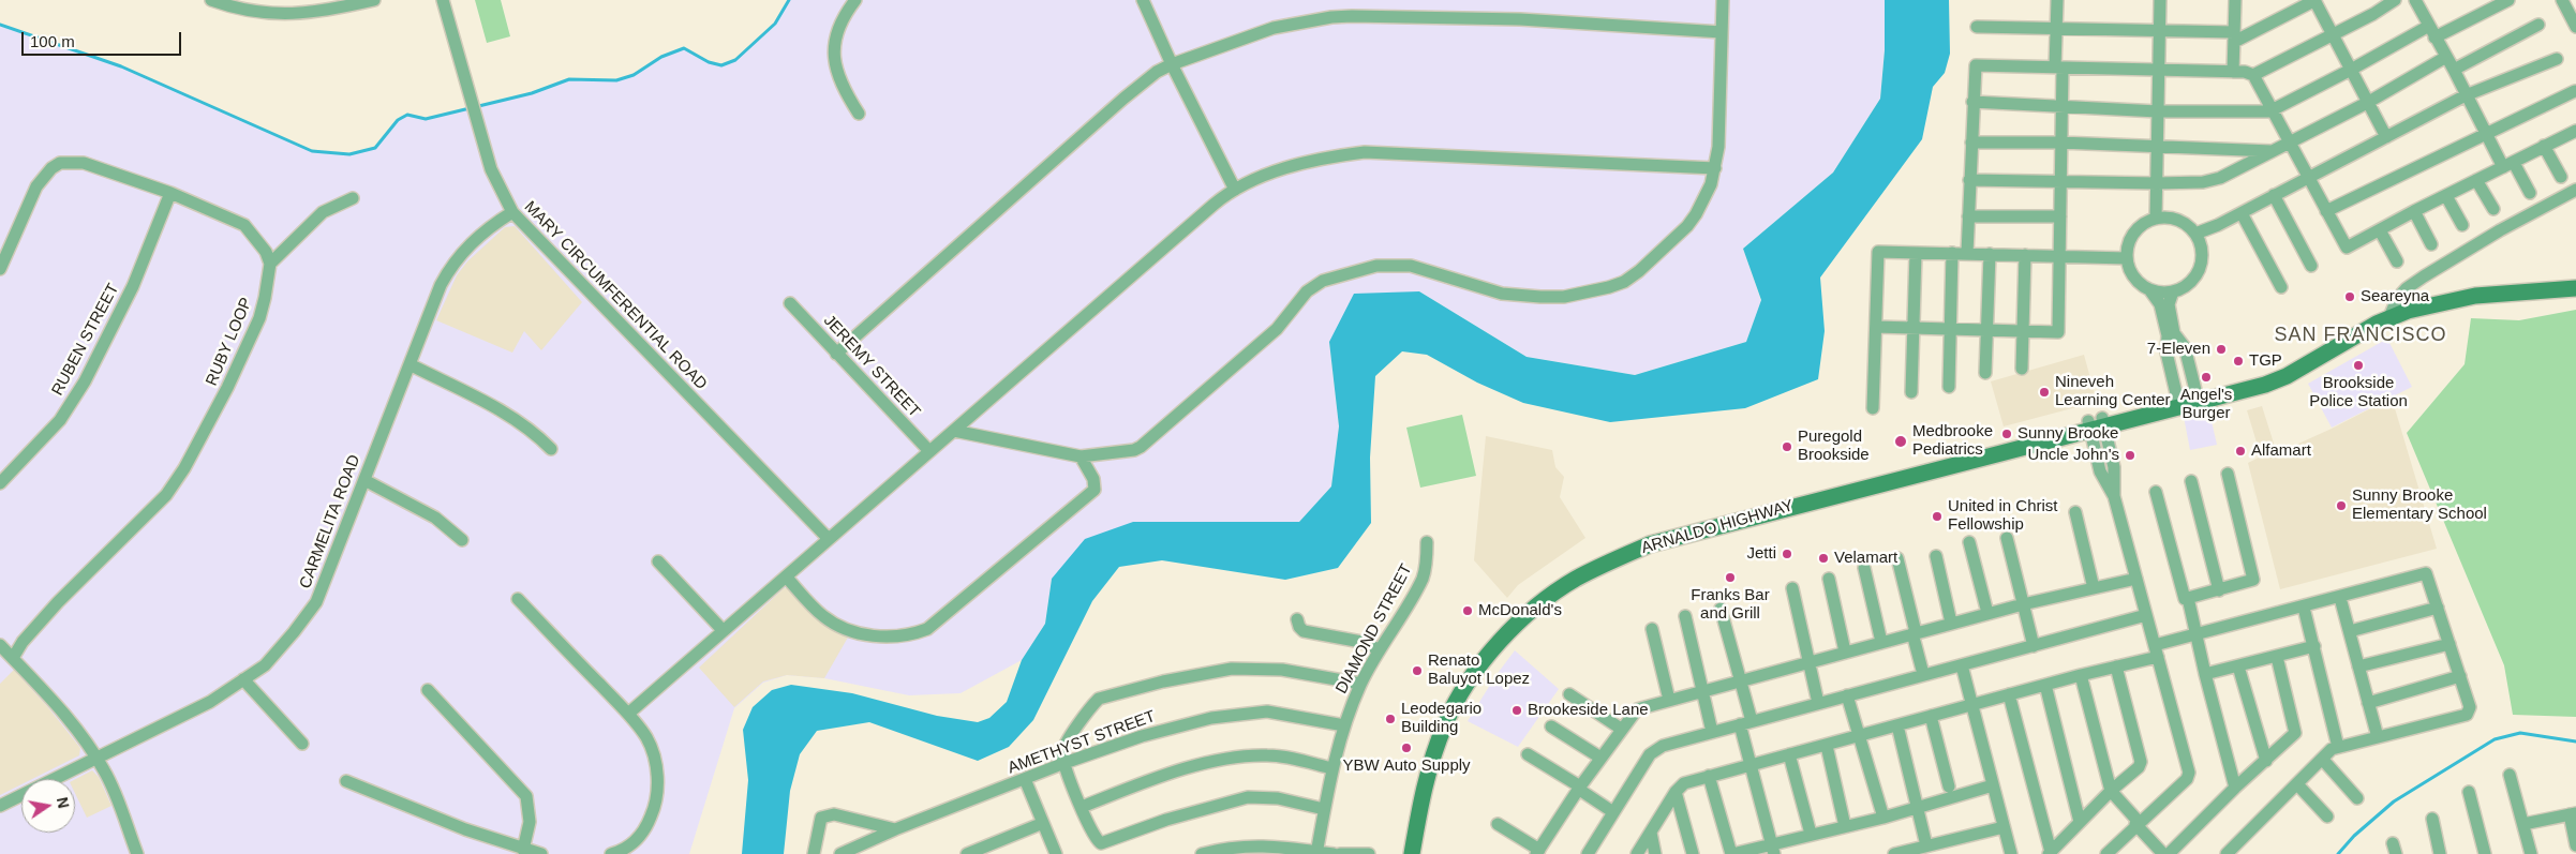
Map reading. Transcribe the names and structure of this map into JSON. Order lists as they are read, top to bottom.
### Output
{
  "streets": {
    "main road": ["ARNALDO HIGHWAY"],
    "street": [
      "MARY CIRCUMFERENTIAL ROAD",
      "RUBEN STREET",
      "RUBY LOOP",
      "JEREMY STREET",
      "CARMELITA ROAD",
      "DIAMOND STREET",
      "AMETHYST STREET"
    ]
  },
  "crossings": [
    ["MARY CIRCUMFERENTIAL ROAD", "CARMELITA ROAD"],
    ["DIAMOND STREET", "AMETHYST STREET"]
  ],
  "districts": ["SAN FRANCISCO"],
  "places": [
    "Seareyna",
    "7-Eleven",
    "TGP",
    "Brookside Police Station",
    "Angel's Burger",
    "Nineveh Learning Center",
    "Sunny Brooke",
    "Medbrooke Pediatrics",
    "Puregold Brookside",
    "Alfamart",
    "Uncle John's",
    "Sunny Brooke Elementary School",
    "United in Christ Fellowship",
    "Jetti",
    "Velamart",
    "Franks Bar and Grill",
    "McDonald's",
    "Renato Baluyot Lopez",
    "Brookeside Lane",
    "Leodegario Building",
    "YBW Auto Supply"
  ],
  "scale_bar": "100 m",
  "north": "right"
}
